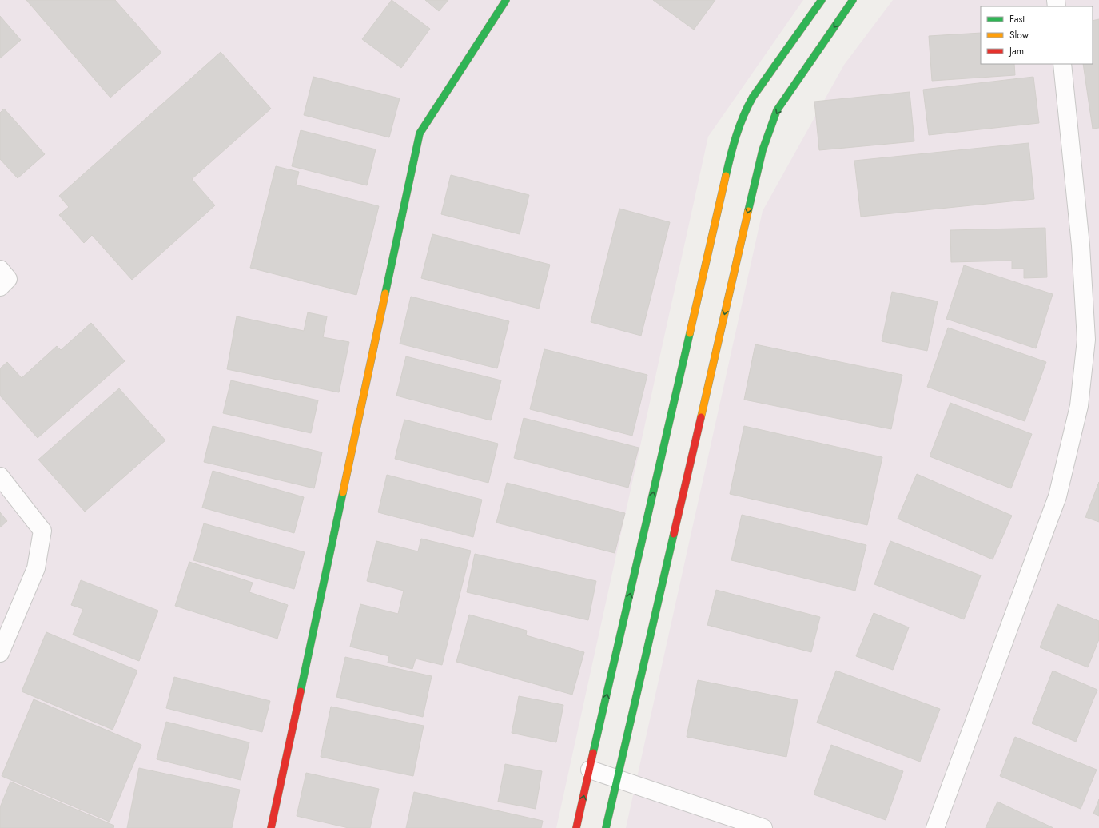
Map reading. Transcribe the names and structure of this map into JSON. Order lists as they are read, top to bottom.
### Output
{
  "legend": ["Fast", "Slow", "Jam"]
}
